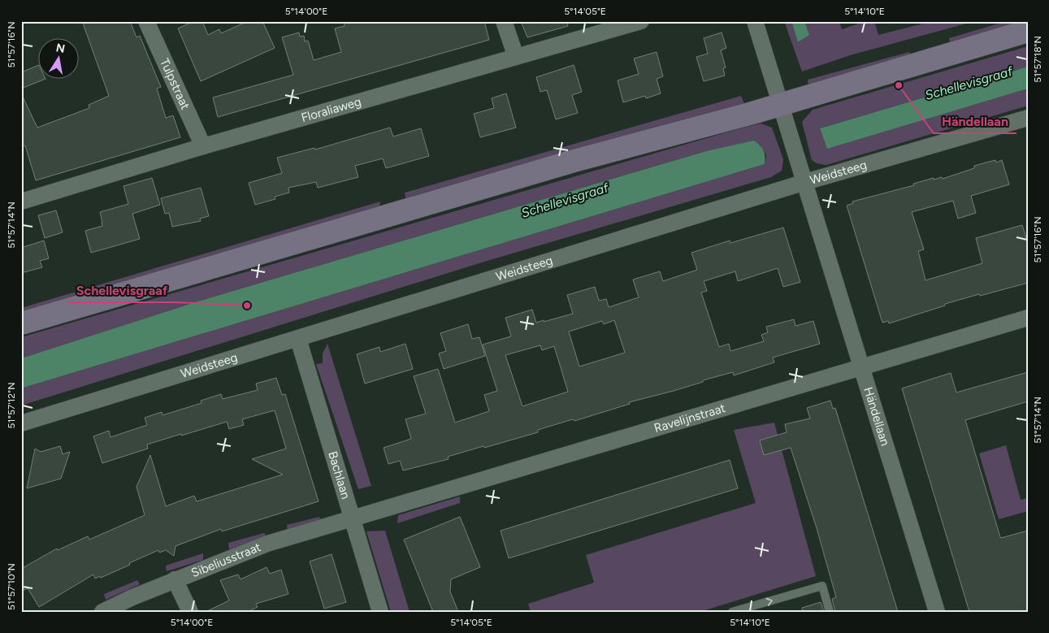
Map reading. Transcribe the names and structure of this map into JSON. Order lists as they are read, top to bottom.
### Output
{
  "streets": {
    "street": [
      "Tulpstraat",
      "Floraliaweg",
      "Weidsteeg",
      "Händellaan",
      "Ravelijnstraat",
      "Bachlaan",
      "Sibeliusstraat"
    ]
  },
  "crossings": [
    ["Tulpstraat", "Floraliaweg"],
    ["Weidsteeg", "Händellaan"],
    ["Weidsteeg", "Bachlaan"],
    ["Händellaan", "Ravelijnstraat"],
    ["Ravelijnstraat", "Bachlaan"],
    ["Ravelijnstraat", "Sibeliusstraat"],
    ["Bachlaan", "Sibeliusstraat"]
  ],
  "water": ["Schellevisgraaf"],
  "places": ["Händellaan", "Schellevisgraaf"],
  "north": "top",
  "coordinates": [
    "5°14'00\"E",
    "5°14'05\"E",
    "5°14'10\"E",
    "51°57'16\"N",
    "51°57'18\"N",
    "51°57'14\"N",
    "51°57'12\"N",
    "51°57'10\"N"
  ]
}
